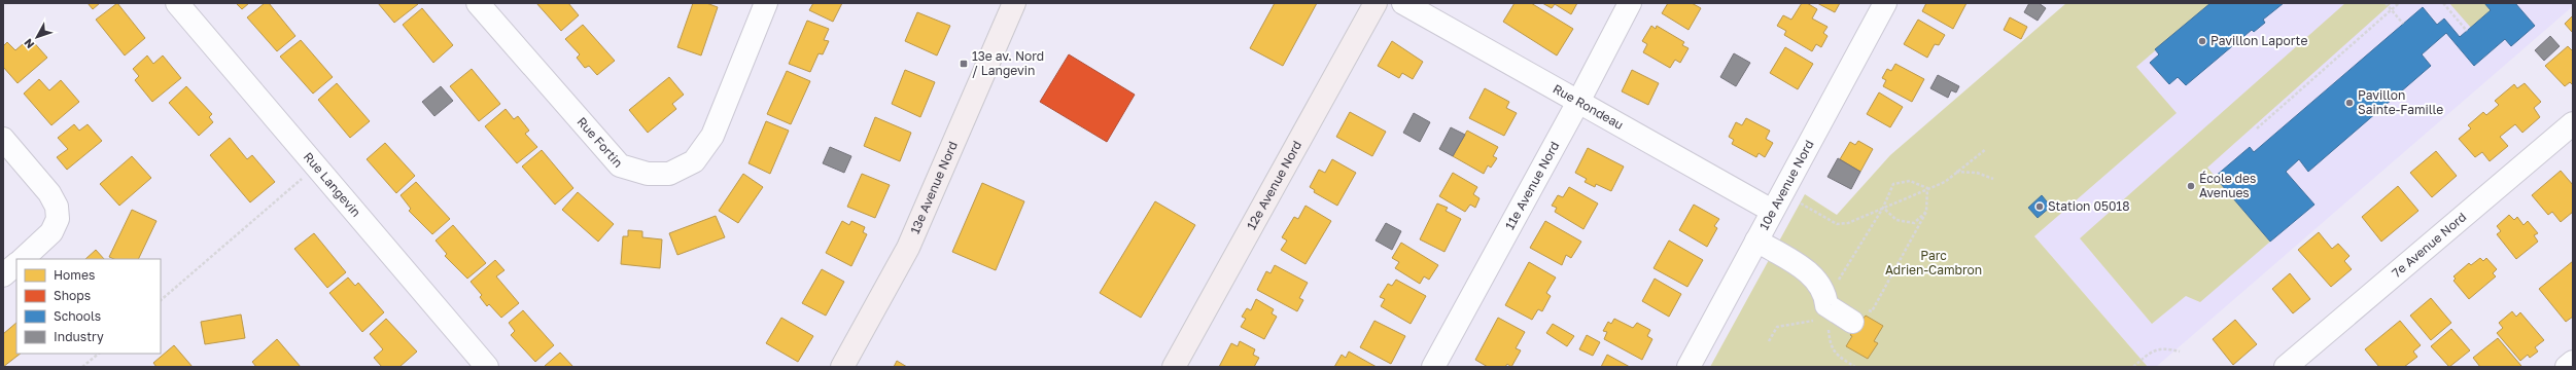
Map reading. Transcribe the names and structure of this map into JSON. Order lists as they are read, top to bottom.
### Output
{
  "streets": {
    "main road": ["12e Avenue Nord", "13e Avenue Nord"],
    "street": [
      "Rue Rondeau",
      "Rue Fortin",
      "Rue Langevin",
      "10e Avenue Nord",
      "11e Avenue Nord",
      "7e Avenue Nord"
    ]
  },
  "crossings": [
    ["Rue Rondeau", "10e Avenue Nord"],
    ["Rue Rondeau", "11e Avenue Nord"]
  ],
  "parks": ["Parc Adrien-Cambron"],
  "places": {
    "other": [
      "Pavillon Laporte",
      "Pavillon Sainte-Famille",
      "École des Avenues",
      "Station 05018"
    ],
    "transit": ["13e av. Nord / Langevin"]
  },
  "legend": [
    "Homes",
    "Shops",
    "Schools",
    "Industry"
  ],
  "north": "bottom left"
}
